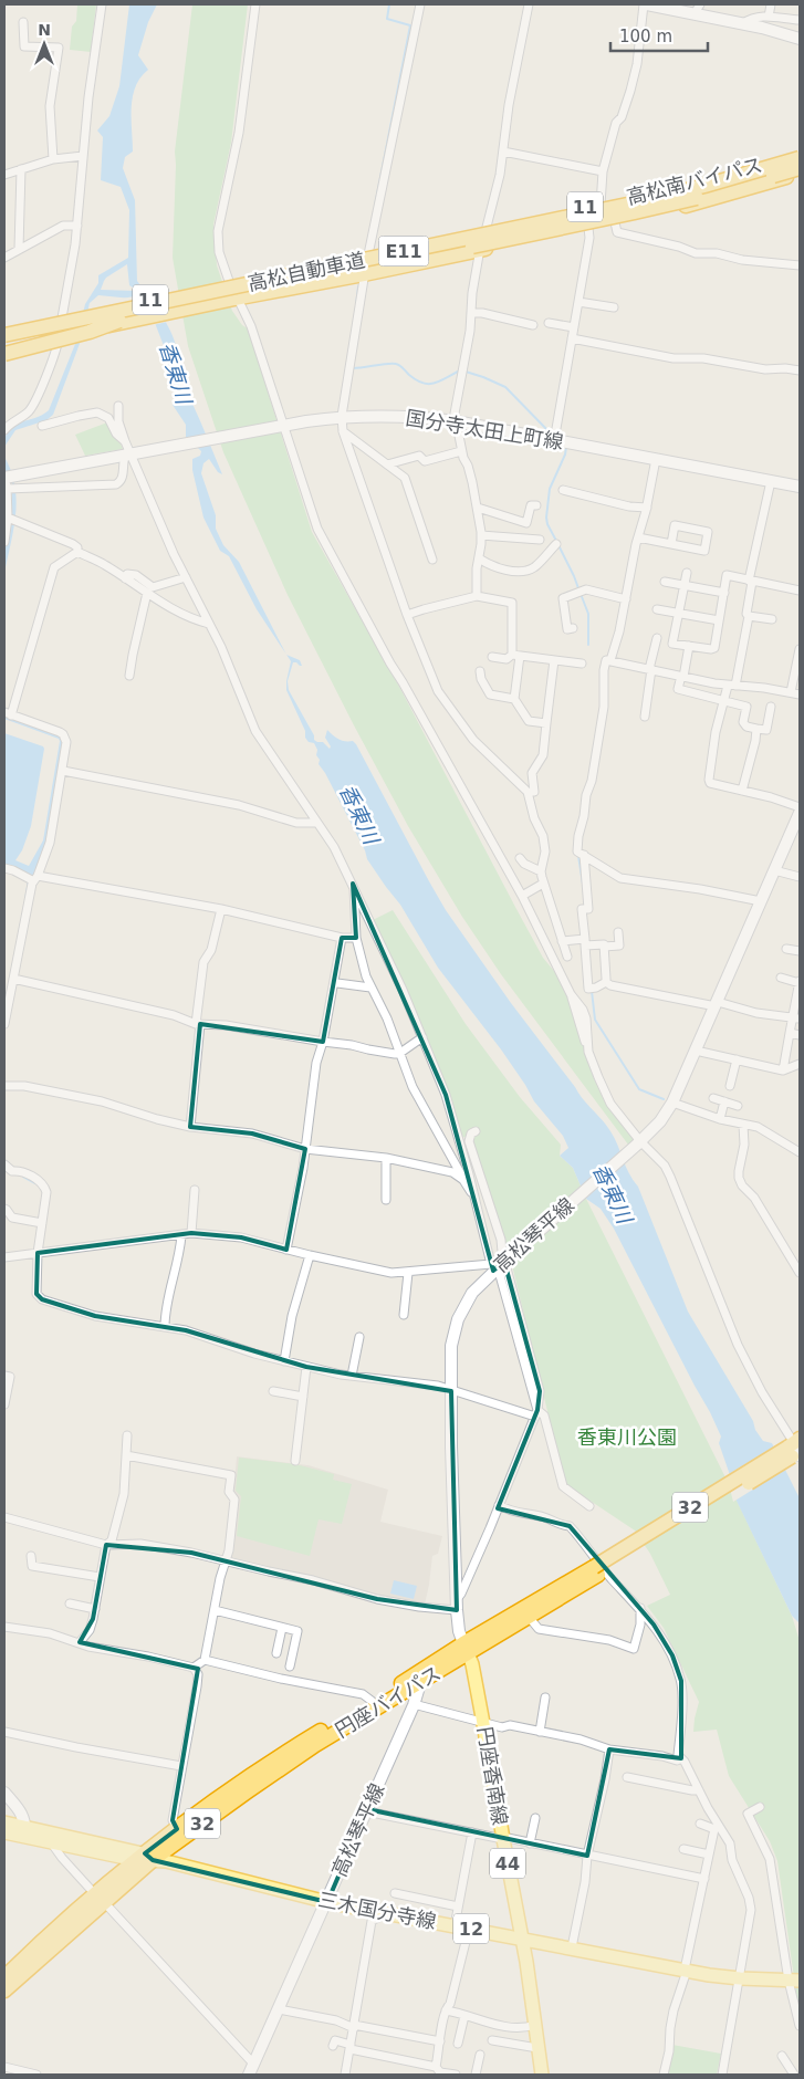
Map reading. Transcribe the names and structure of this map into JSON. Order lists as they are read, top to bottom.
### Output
{
  "streets": {
    "highway": [
      "高松南バイパス",
      "11",
      "E11",
      "高松自動車道",
      "32",
      "円座バイパス"
    ],
    "main road": [
      "国分寺太田上町線",
      "高松琴平線",
      "円座香南線",
      "44",
      "三木国分寺線",
      "12"
    ]
  },
  "crossings": [
    ["高松南バイパス", "高松自動車道"],
    ["高松琴平線", "円座バイパス"],
    ["高松琴平線", "円座香南線"],
    ["高松琴平線", "三木国分寺線"],
    ["円座バイパス", "円座香南線"],
    ["円座バイパス", "三木国分寺線"],
    ["円座香南線", "三木国分寺線"]
  ],
  "water": ["香東川"],
  "parks": ["香東川公園"],
  "scale_bar": "100 m",
  "north": "top"
}
